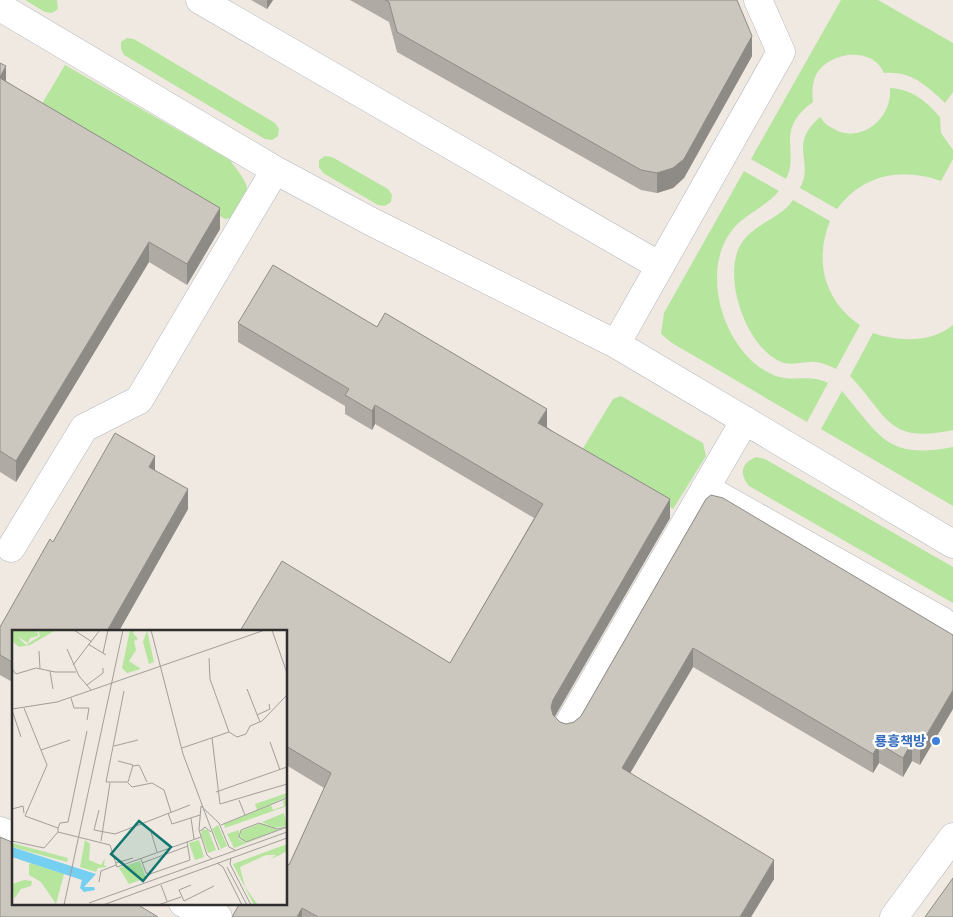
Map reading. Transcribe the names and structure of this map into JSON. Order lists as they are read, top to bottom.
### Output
{
  "places": ["룡흥책방"]
}
